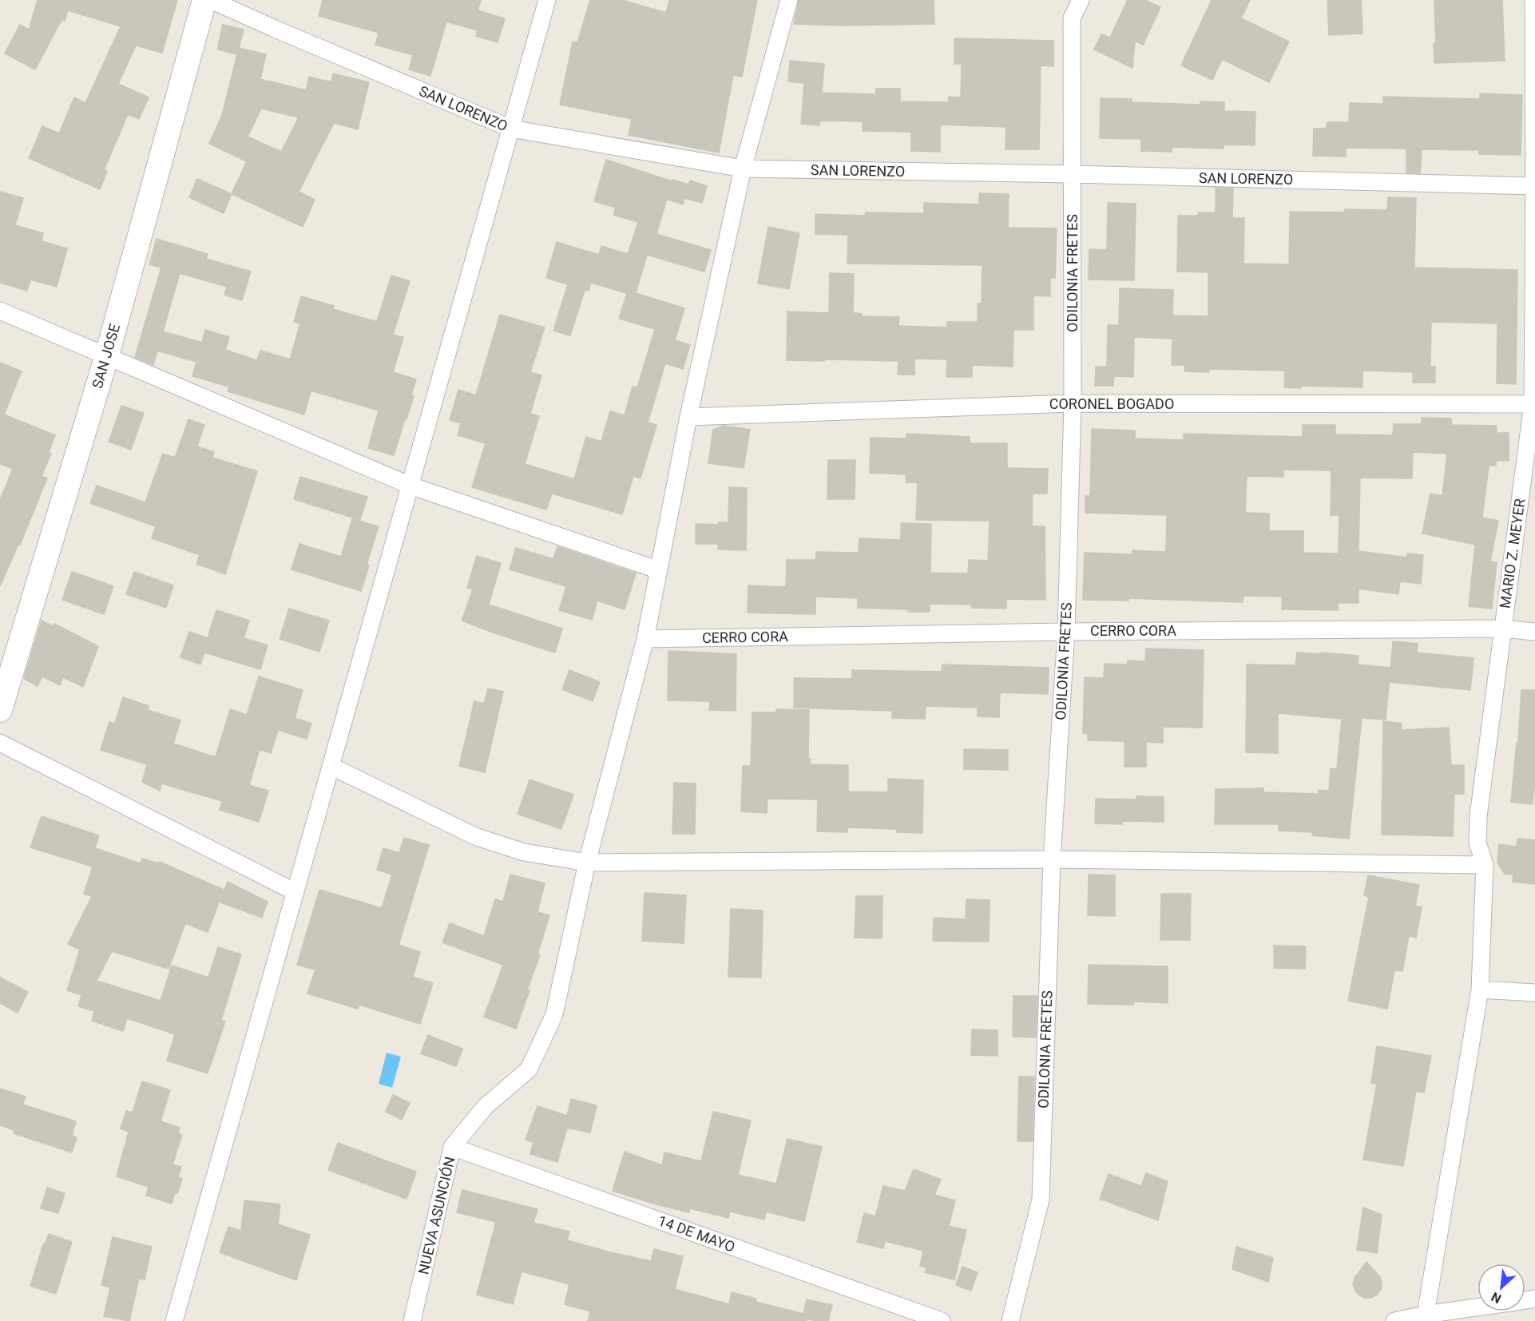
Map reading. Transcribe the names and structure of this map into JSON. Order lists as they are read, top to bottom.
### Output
{
  "streets": {
    "street": [
      "SAN LORENZO",
      "ODILONIA FRETES",
      "SAN JOSE",
      "CORONEL BOGADO",
      "MARIO Z. MEYER",
      "CERRO CORA",
      "NUEVA ASUNCIÓN",
      "14 DE MAYO"
    ]
  },
  "crossings": [
    ["SAN LORENZO", "ODILONIA FRETES"],
    ["SAN LORENZO", "MARIO Z. MEYER"],
    ["SAN LORENZO", "NUEVA ASUNCIÓN"],
    ["ODILONIA FRETES", "CORONEL BOGADO"],
    ["ODILONIA FRETES", "CERRO CORA"],
    ["CORONEL BOGADO", "MARIO Z. MEYER"],
    ["CORONEL BOGADO", "NUEVA ASUNCIÓN"],
    ["MARIO Z. MEYER", "CERRO CORA"],
    ["CERRO CORA", "NUEVA ASUNCIÓN"],
    ["NUEVA ASUNCIÓN", "14 DE MAYO"]
  ],
  "north": "bottom left"
}
